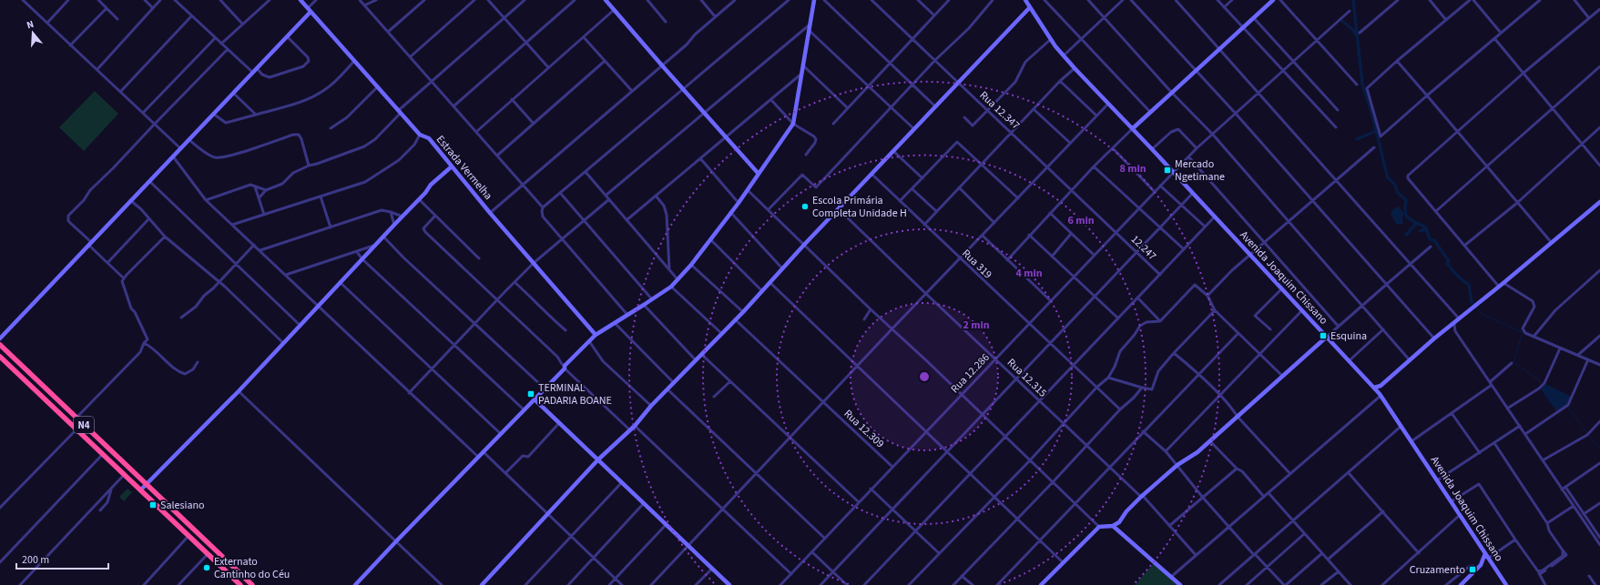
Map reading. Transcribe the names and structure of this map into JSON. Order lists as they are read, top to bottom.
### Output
{
  "streets": {
    "highway": ["N4"],
    "street": [
      "Rua 12.347",
      "Estrada Vermelha",
      "12.247",
      "Rua 319",
      "Avenida Joaquim Chissano",
      "Rua 12.286",
      "Rua 12.315",
      "Rua 12.309"
    ]
  },
  "crossings": [
    ["Rua 12.347", "12.247"],
    ["Rua 12.347", "Rua 12.286"],
    ["12.247", "Rua 12.286"],
    ["Rua 319", "Rua 12.286"],
    ["Avenida Joaquim Chissano", "Rua 12.286"],
    ["Rua 12.286", "Rua 12.315"],
    ["Rua 12.286", "Rua 12.309"]
  ],
  "places": {
    "transit": [
      "Mercado Ngetimane",
      "Esquina",
      "TERMINAL PADARIA BOANE",
      "Salesiano",
      "Cruzamento"
    ],
    "other": ["Escola Primária Completa Unidade H", "Externato Cantinho do Céu"]
  },
  "scale_bar": "200 m",
  "north": "top",
  "rings": [
    "8 min",
    "6 min",
    "4 min",
    "2 min"
  ]
}
